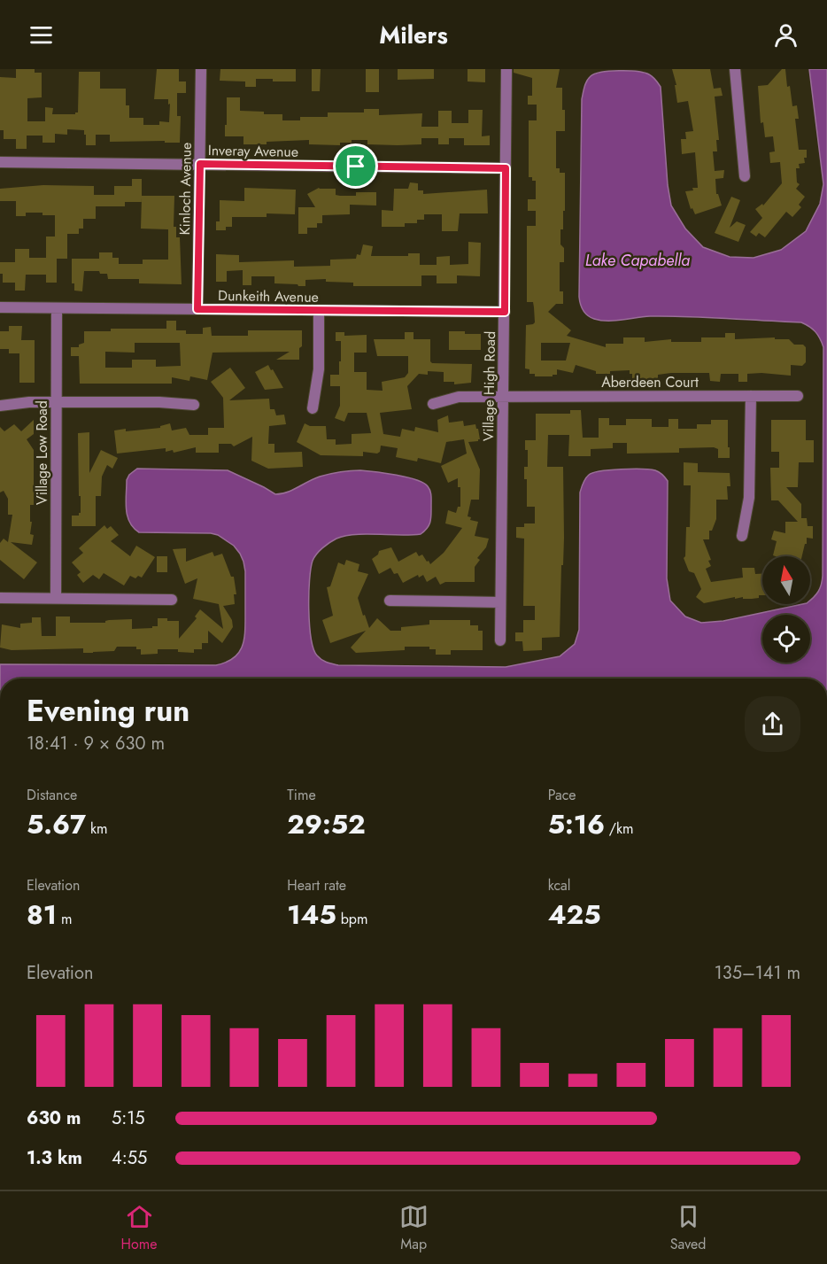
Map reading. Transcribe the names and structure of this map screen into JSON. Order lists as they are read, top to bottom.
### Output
{
  "streets": {
    "street": [
      "Inveray Avenue",
      "Kinloch Avenue",
      "Dunkeith Avenue",
      "Aberdeen Court",
      "Village High Road",
      "Village Low Road"
    ]
  },
  "crossings": [
    ["Inveray Avenue", "Kinloch Avenue"],
    ["Inveray Avenue", "Village High Road"],
    ["Kinloch Avenue", "Dunkeith Avenue"],
    ["Dunkeith Avenue", "Village High Road"],
    ["Dunkeith Avenue", "Village Low Road"],
    ["Aberdeen Court", "Village High Road"]
  ],
  "water": ["Lake Capabella"],
  "north": "top",
  "page": {
    "header": "Milers",
    "heading": ["Evening run", "18:41 · 9 × 630 m"],
    "stats": [
      ["Distance", "5.67 km"],
      ["Time", "29:52"],
      ["Pace", "5:16 /km"],
      ["Elevation", "81 m"],
      ["Heart rate", "145 bpm"],
      ["kcal", "425"]
    ],
    "chart": ["Elevation", "135–141 m"],
    "list": [
      {
        "name": "630 m",
        "note": "5:15"
      },
      {
        "name": "1.3 km",
        "note": "4:55"
      }
    ],
    "tabs": ["Home", "Map", "Saved"]
  }
}
